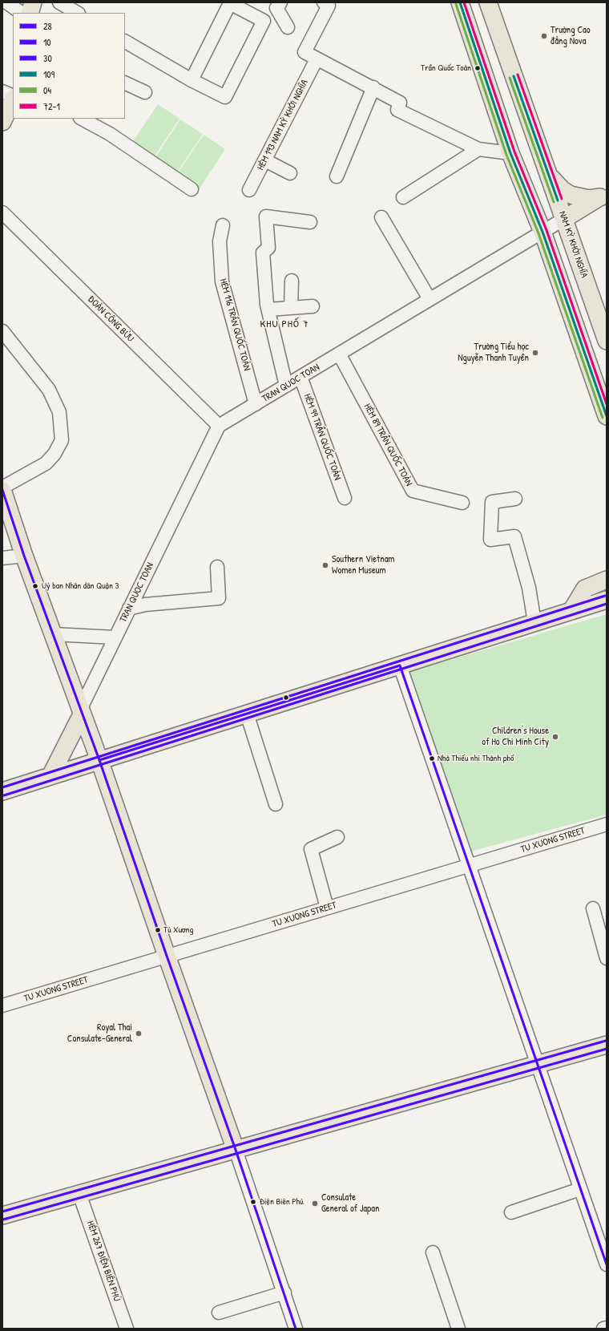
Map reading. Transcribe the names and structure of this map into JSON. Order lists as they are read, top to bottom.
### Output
{
  "streets": {
    "main road": ["NAM KỲ KHỞI NGHĨA"],
    "street": [
      "HẺM 193 NAM KỲ KHỞI NGHĨA",
      "ĐOÀN CÔNG BỬU",
      "HẺM 116 TRẦN QUỐC TOẢN",
      "TRAN QUOC TOAN",
      "HẺM 99 TRẦN QUỐC TOẢN",
      "HẺM 89 TRẦN QUỐC TOẢN",
      "TU XUONG STREET",
      "HẺM 267 ĐIỆN BIÊN PHỦ"
    ]
  },
  "crossings": [
    ["NAM KỲ KHỞI NGHĨA", "TRAN QUOC TOAN"],
    ["ĐOÀN CÔNG BỬU", "TRAN QUOC TOAN"],
    ["HẺM 116 TRẦN QUỐC TOẢN", "TRAN QUOC TOAN"],
    ["TRAN QUOC TOAN", "HẺM 99 TRẦN QUỐC TOẢN"],
    ["TRAN QUOC TOAN", "HẺM 89 TRẦN QUỐC TOẢN"]
  ],
  "districts": ["KHU PHỐ 7"],
  "places": [
    "Trường Cao đẳng Nova",
    "Trần Quốc Toản",
    "Trường Tiểu học Nguyễn Thanh Tuyền",
    "Southern Vietnam Women Museum",
    "Uỷ ban Nhân dân Quận 3",
    "Children's House of Ho Chi Minh City",
    "Nhà Thiếu nhi Thành phố",
    "Tú Xương",
    "Royal Thai Consulate-General",
    "Điện Biên Phủ",
    "Consulate General of Japan"
  ],
  "lines": [
    "transit line 109",
    "transit line 72-1",
    "transit line 04",
    "transit line 28",
    "transit line 30",
    "transit line 10"
  ],
  "legend": [
    "28",
    "10",
    "30",
    "109",
    "04",
    "72-1"
  ]
}
